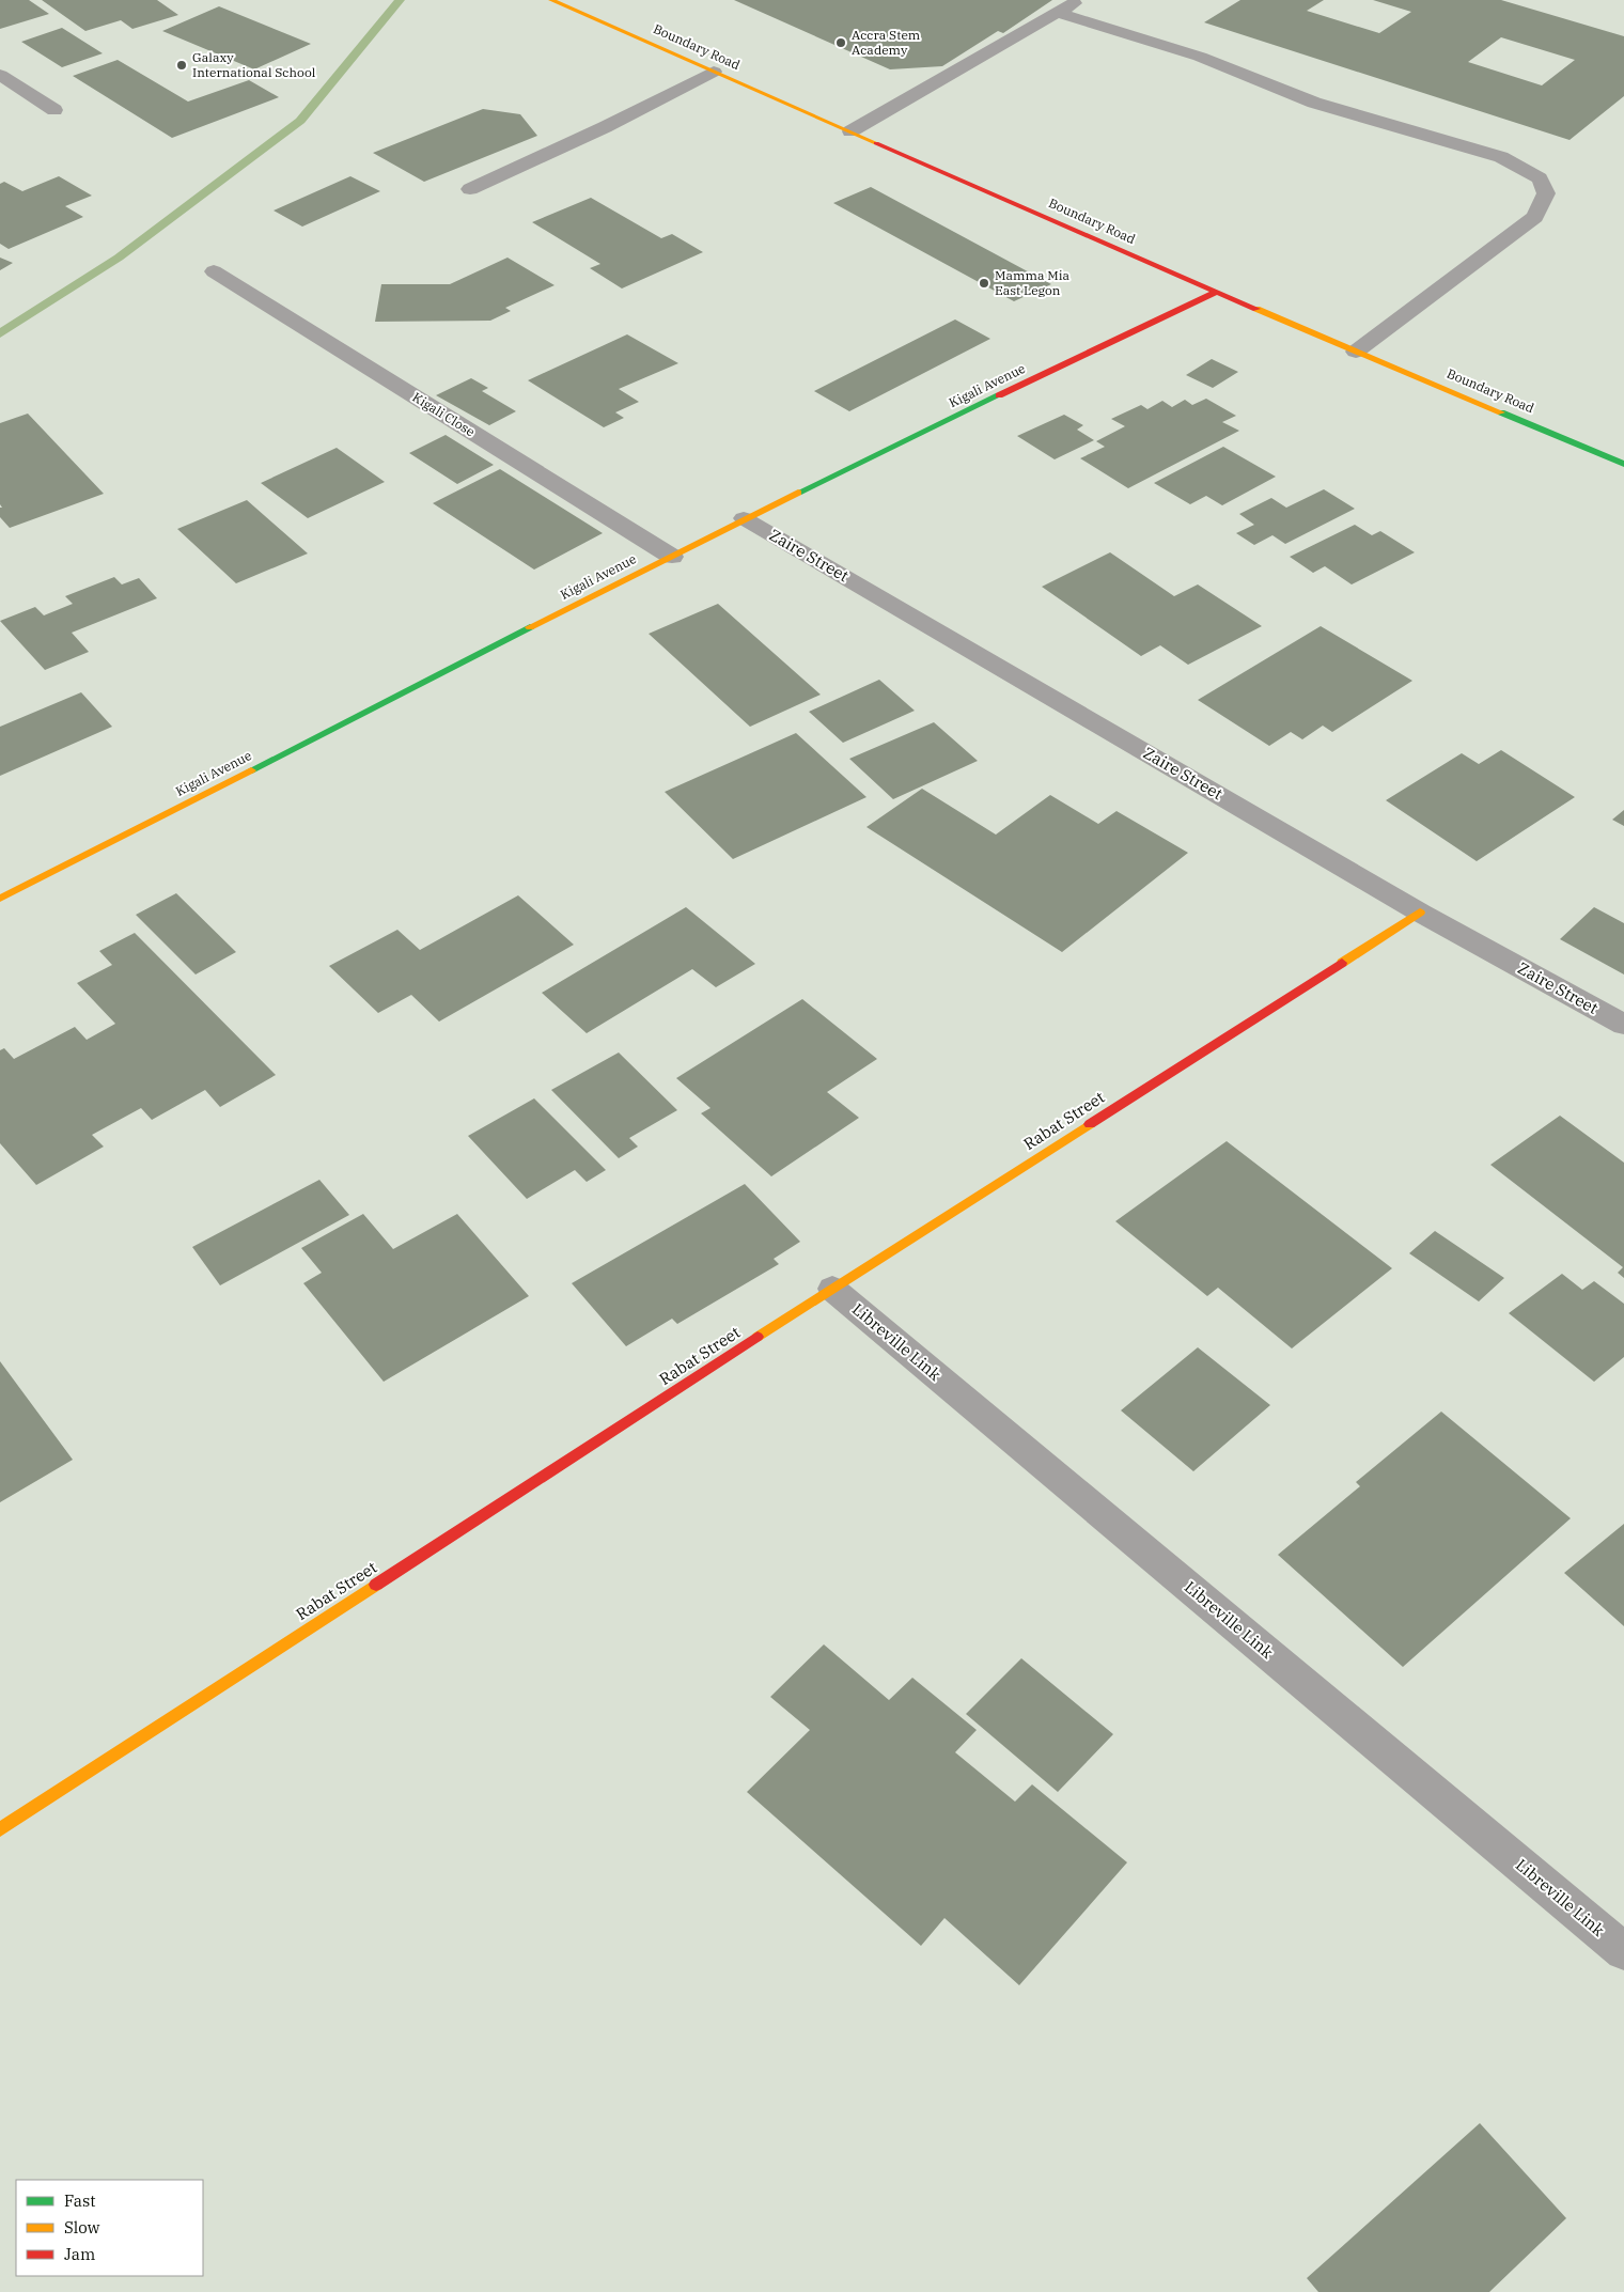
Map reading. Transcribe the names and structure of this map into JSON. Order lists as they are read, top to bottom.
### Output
{
  "streets": {
    "street": [
      "Boundary Road",
      "Kigali Avenue",
      "Kigali Close",
      "Zaire Street",
      "Rabat Street",
      "Libreville Link"
    ]
  },
  "crossings": [
    ["Boundary Road", "Kigali Avenue"],
    ["Kigali Avenue", "Kigali Close"],
    ["Kigali Avenue", "Zaire Street"],
    ["Zaire Street", "Rabat Street"],
    ["Rabat Street", "Libreville Link"]
  ],
  "places": ["Accra Stem Academy", "Galaxy International School", "Mamma Mia East Legon"],
  "legend": ["Fast", "Slow", "Jam"]
}
